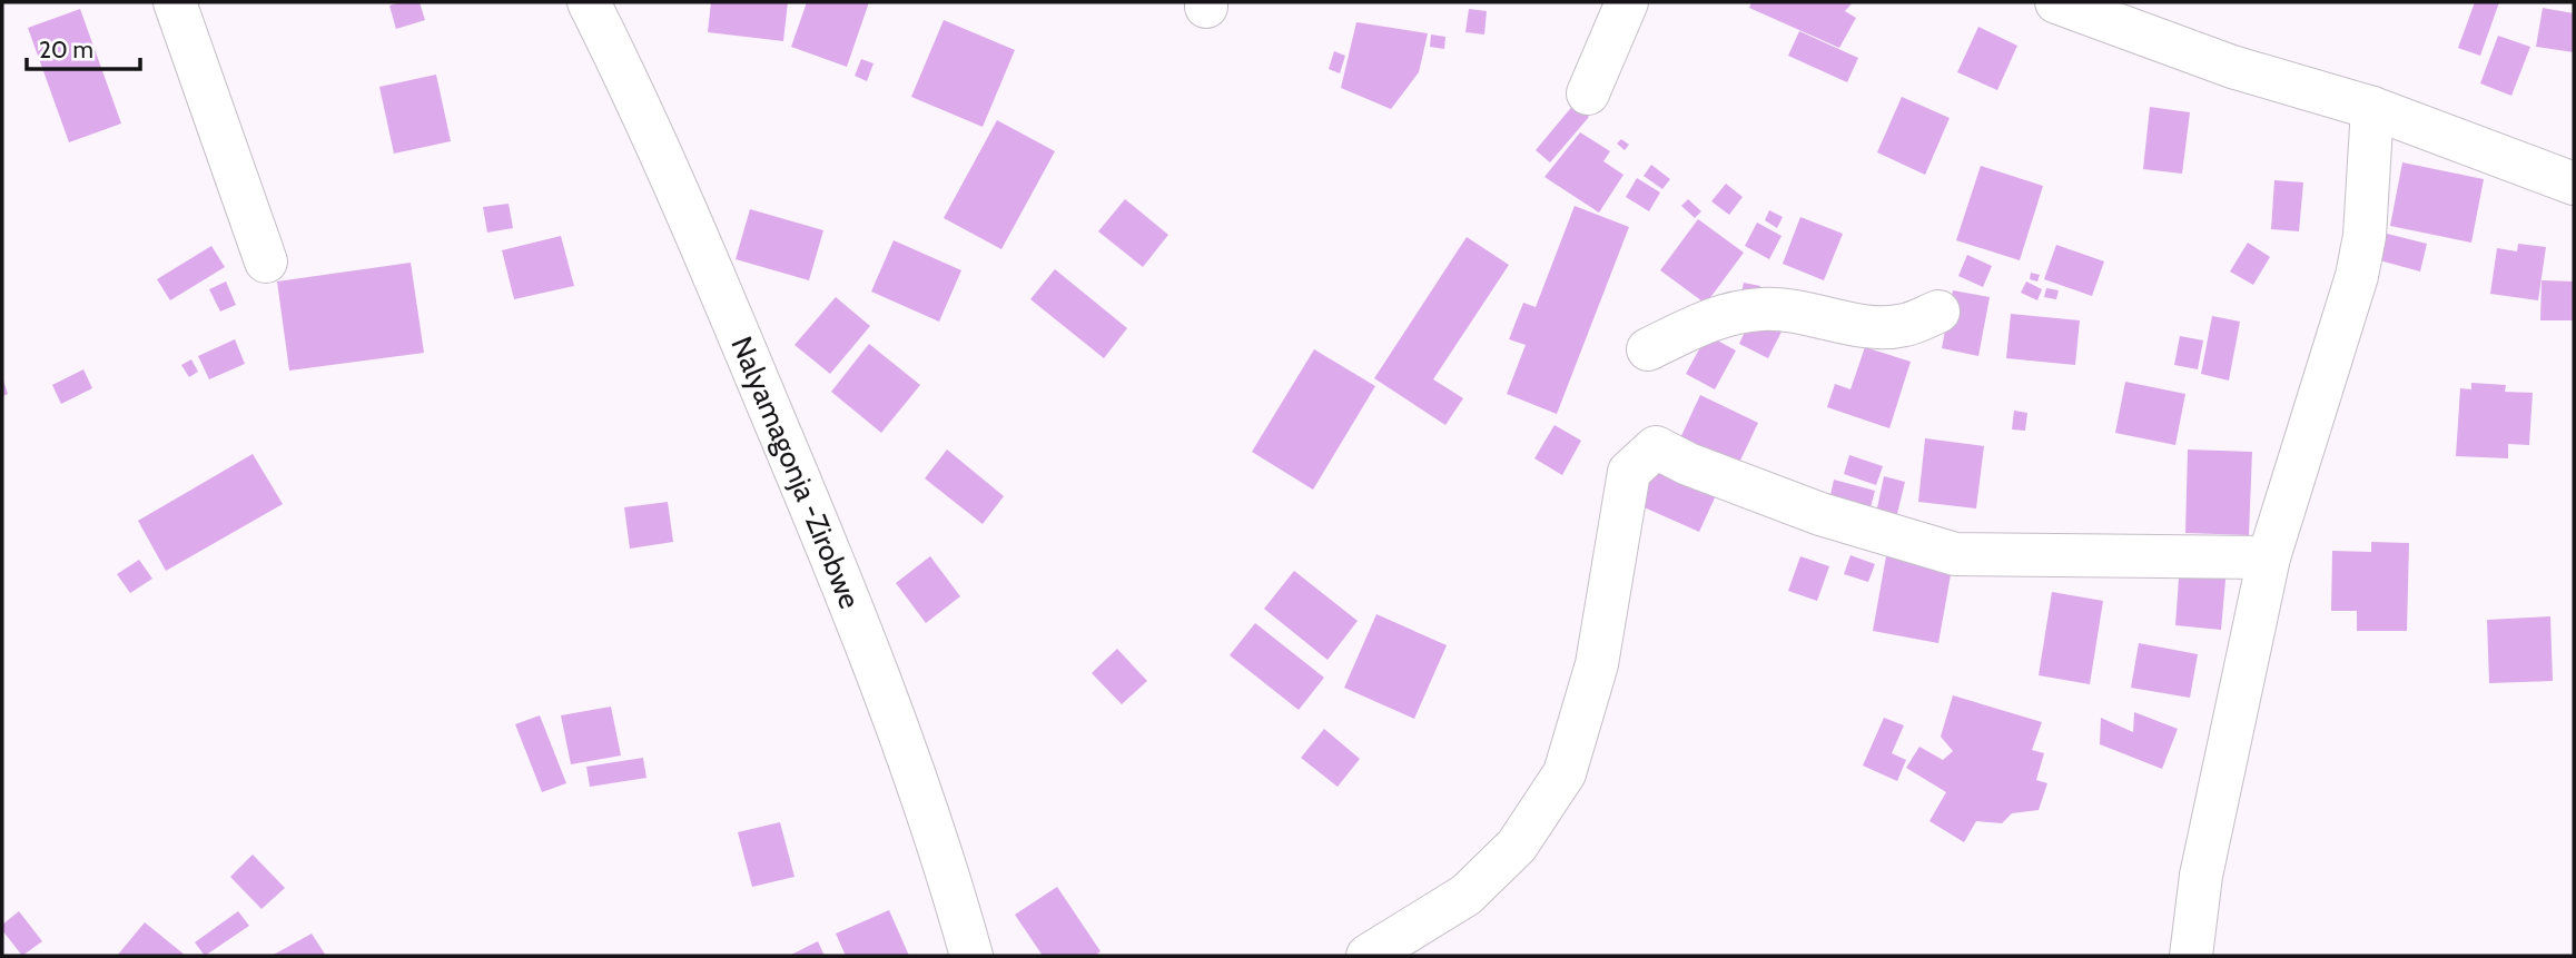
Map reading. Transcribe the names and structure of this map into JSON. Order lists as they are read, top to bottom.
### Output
{
  "streets": {
    "street": ["Nalyamagonja -Zirobwe"]
  },
  "scale_bar": "20 m"
}
